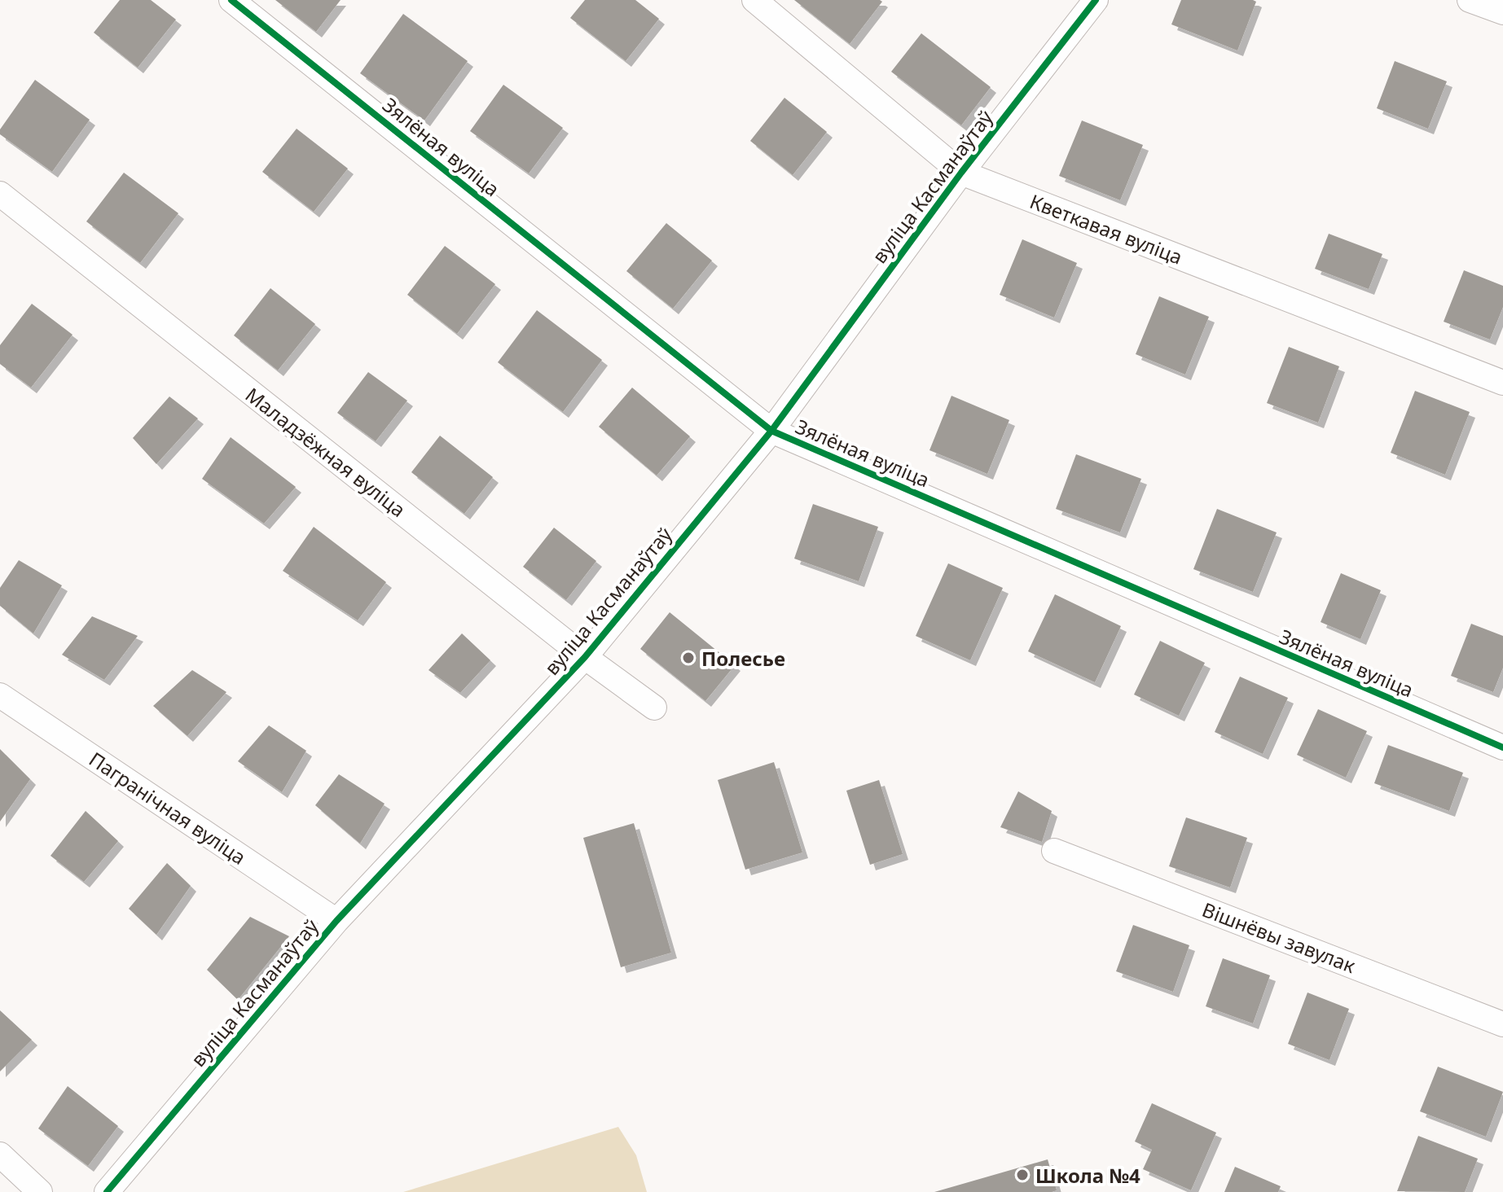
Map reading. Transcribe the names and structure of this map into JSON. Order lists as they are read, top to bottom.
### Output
{
  "streets": {
    "street": [
      "Зялёная вуліца",
      "вуліца Касманаўтаў",
      "Кветкавая вуліца",
      "Маладзёжная вуліца",
      "Пагранічная вуліца",
      "Вішнёвы завулак"
    ]
  },
  "crossings": [
    ["Зялёная вуліца", "вуліца Касманаўтаў"],
    ["вуліца Касманаўтаў", "Кветкавая вуліца"],
    ["вуліца Касманаўтаў", "Маладзёжная вуліца"],
    ["вуліца Касманаўтаў", "Пагранічная вуліца"]
  ],
  "places": ["Полесье", "Школа №4"]
}
